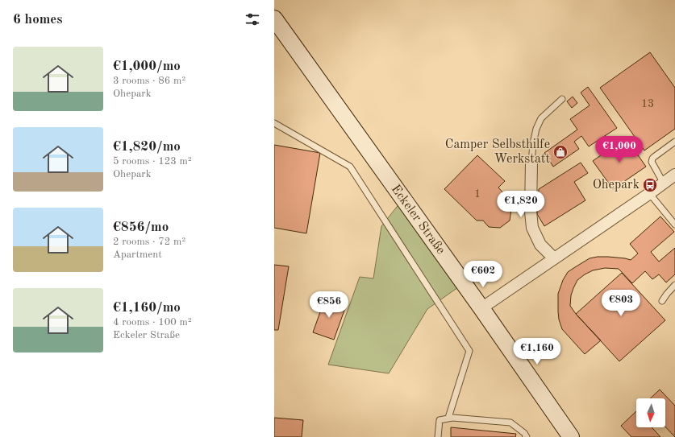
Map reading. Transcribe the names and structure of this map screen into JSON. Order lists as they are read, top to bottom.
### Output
{
  "streets": {
    "street": ["Eckeler Straße"]
  },
  "places": {
    "shop": ["Camper Selbsthilfe Werkstatt"],
    "bus stop": ["Ohepark"]
  },
  "house_numbers": ["13", "1"],
  "north": "bottom",
  "page": {
    "heading": "6 homes",
    "list": [
      {
        "name": "€1,000/mo",
        "note": "3 rooms · 86 m² · Ohepark"
      },
      {
        "name": "€1,820/mo",
        "note": "5 rooms · 123 m² · Ohepark"
      },
      {
        "name": "€856/mo",
        "note": "2 rooms · 72 m² · Apartment"
      },
      {
        "name": "€1,160/mo",
        "note": "4 rooms · 100 m² · Eckeler Straße"
      }
    ],
    "price": [
      "€1,000",
      "€1,820",
      "€602",
      "€803",
      "€856",
      "€1,160"
    ]
  }
}
